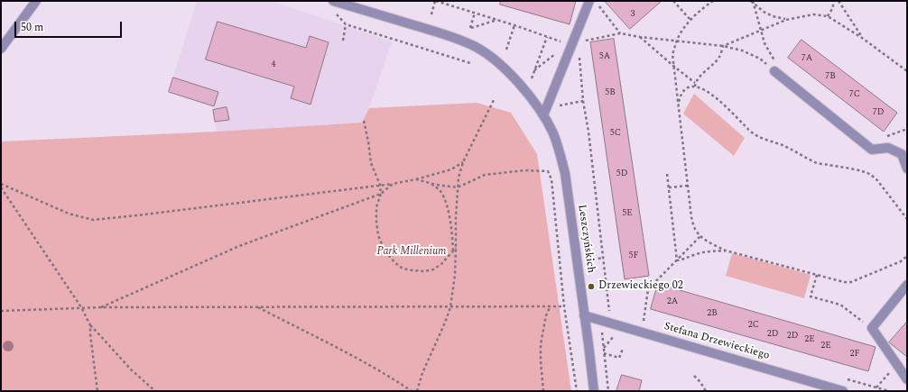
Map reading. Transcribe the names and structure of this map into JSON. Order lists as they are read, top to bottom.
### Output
{
  "streets": {
    "street": ["Leszczyńskich", "Stefana Drzewieckiego"]
  },
  "crossings": [
    ["Leszczyńskich", "Stefana Drzewieckiego"]
  ],
  "parks": ["Park Millenium"],
  "places": ["Drzewieckiego 02"],
  "house_numbers": [
    "3",
    "5A",
    "7A",
    "4",
    "7B",
    "5B",
    "7C",
    "7D",
    "5C",
    "5D",
    "5E",
    "5F",
    "2A",
    "2B",
    "2C",
    "2D",
    "2D",
    "2E",
    "2E",
    "2F"
  ],
  "scale_bar": "50 m"
}
